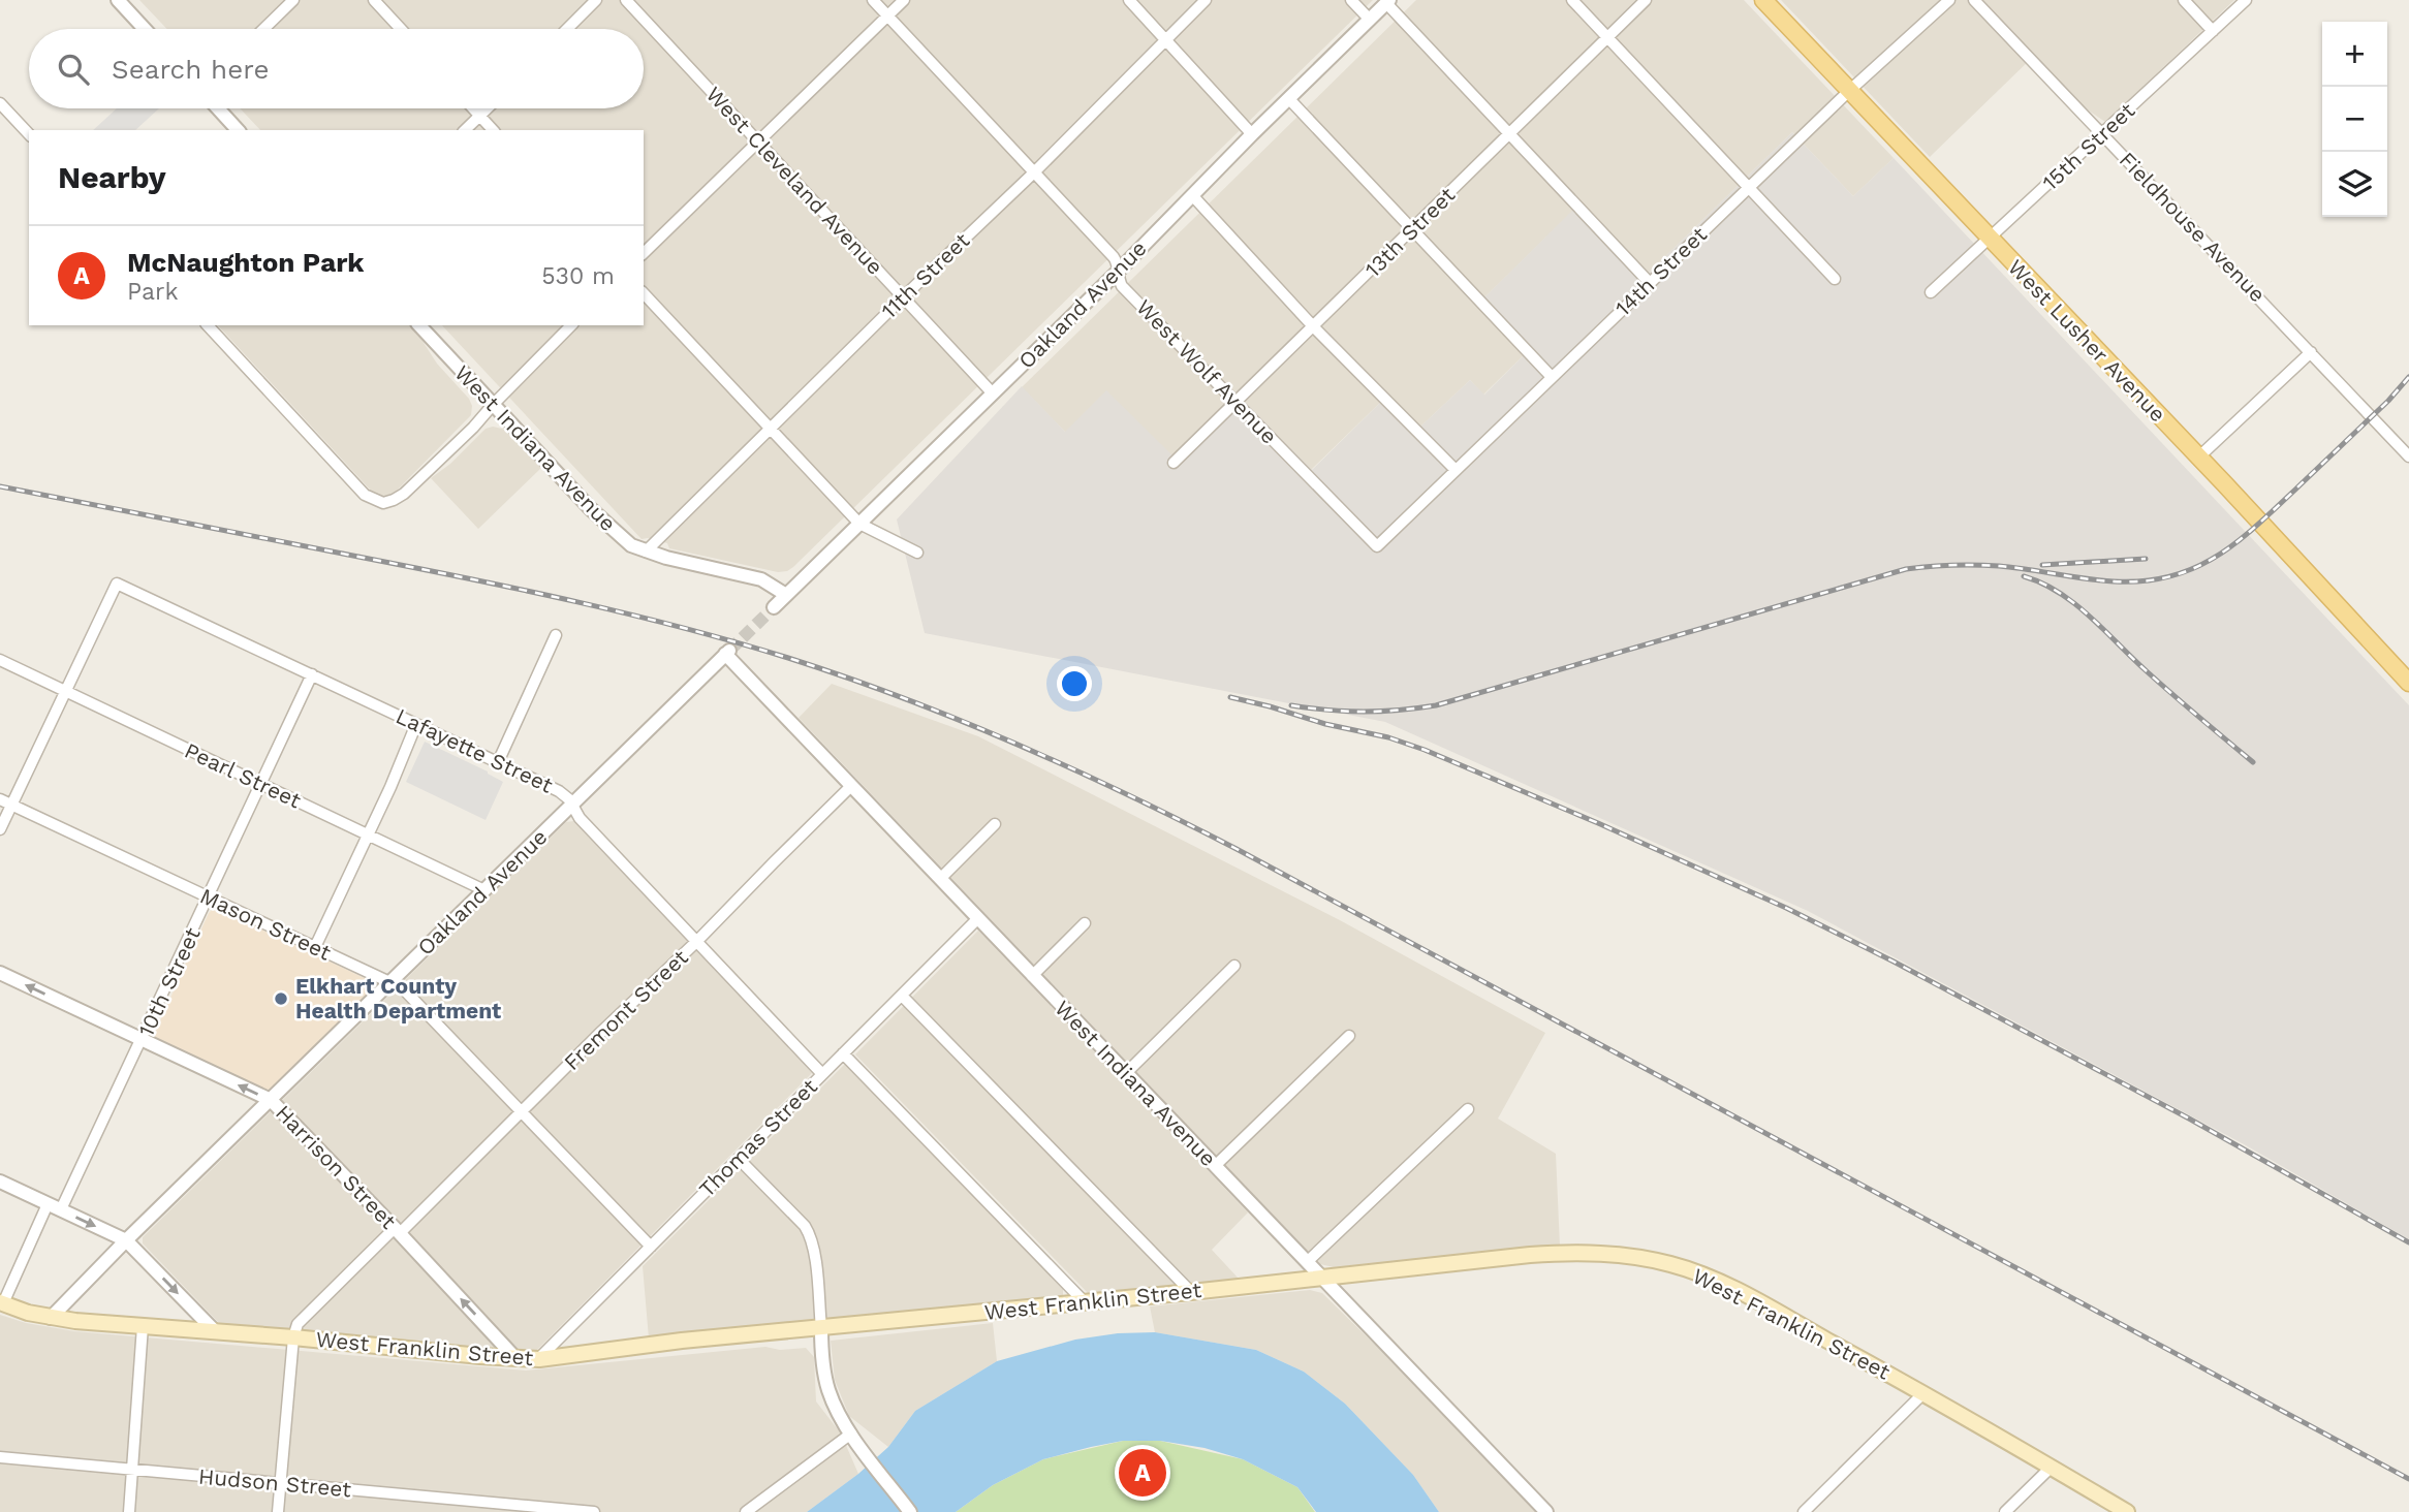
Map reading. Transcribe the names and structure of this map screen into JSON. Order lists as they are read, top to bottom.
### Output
{
  "streets": {
    "main road": ["West Lusher Avenue", "West Franklin Street"],
    "street": [
      "15th Street",
      "West Cleveland Avenue",
      "Fieldhouse Avenue",
      "13th Street",
      "14th Street",
      "11th Street",
      "Oakland Avenue",
      "West Wolf Avenue",
      "West Indiana Avenue",
      "Lafayette Street",
      "Pearl Street",
      "Mason Street",
      "10th Street",
      "Fremont Street",
      "Thomas Street",
      "Harrison Street",
      "Hudson Street"
    ]
  },
  "crossings": [
    ["15th Street", "Fieldhouse Avenue"],
    ["15th Street", "West Lusher Avenue"],
    ["West Cleveland Avenue", "11th Street"],
    ["West Cleveland Avenue", "Oakland Avenue"],
    ["13th Street", "West Wolf Avenue"],
    ["14th Street", "West Lusher Avenue"],
    ["14th Street", "West Wolf Avenue"],
    ["11th Street", "West Wolf Avenue"],
    ["11th Street", "West Indiana Avenue"],
    ["Oakland Avenue", "West Wolf Avenue"],
    ["Oakland Avenue", "West Indiana Avenue"],
    ["Oakland Avenue", "Lafayette Street"],
    ["Oakland Avenue", "Pearl Street"],
    ["Oakland Avenue", "Mason Street"],
    ["Oakland Avenue", "Harrison Street"],
    ["Oakland Avenue", "West Franklin Street"],
    ["West Indiana Avenue", "Fremont Street"],
    ["West Indiana Avenue", "Thomas Street"],
    ["West Indiana Avenue", "West Franklin Street"],
    ["Lafayette Street", "Pearl Street"],
    ["Lafayette Street", "10th Street"],
    ["Lafayette Street", "Fremont Street"],
    ["Lafayette Street", "Thomas Street"],
    ["Pearl Street", "10th Street"],
    ["Mason Street", "10th Street"],
    ["Mason Street", "Fremont Street"],
    ["Mason Street", "Thomas Street"],
    ["10th Street", "Harrison Street"],
    ["Fremont Street", "Harrison Street"],
    ["Fremont Street", "West Franklin Street"],
    ["Fremont Street", "Hudson Street"],
    ["Thomas Street", "West Franklin Street"],
    ["Harrison Street", "West Franklin Street"]
  ],
  "one_way": ["Harrison Street"],
  "places": ["Elkhart County Health Department"],
  "page": {
    "map_buttons": ["+", "−"],
    "search": "Search here",
    "heading": "Nearby",
    "list": [
      {
        "mark": "A",
        "name": "McNaughton Park",
        "note": "Park",
        "value": "530 m"
      }
    ],
    "pins": "A"
  }
}
